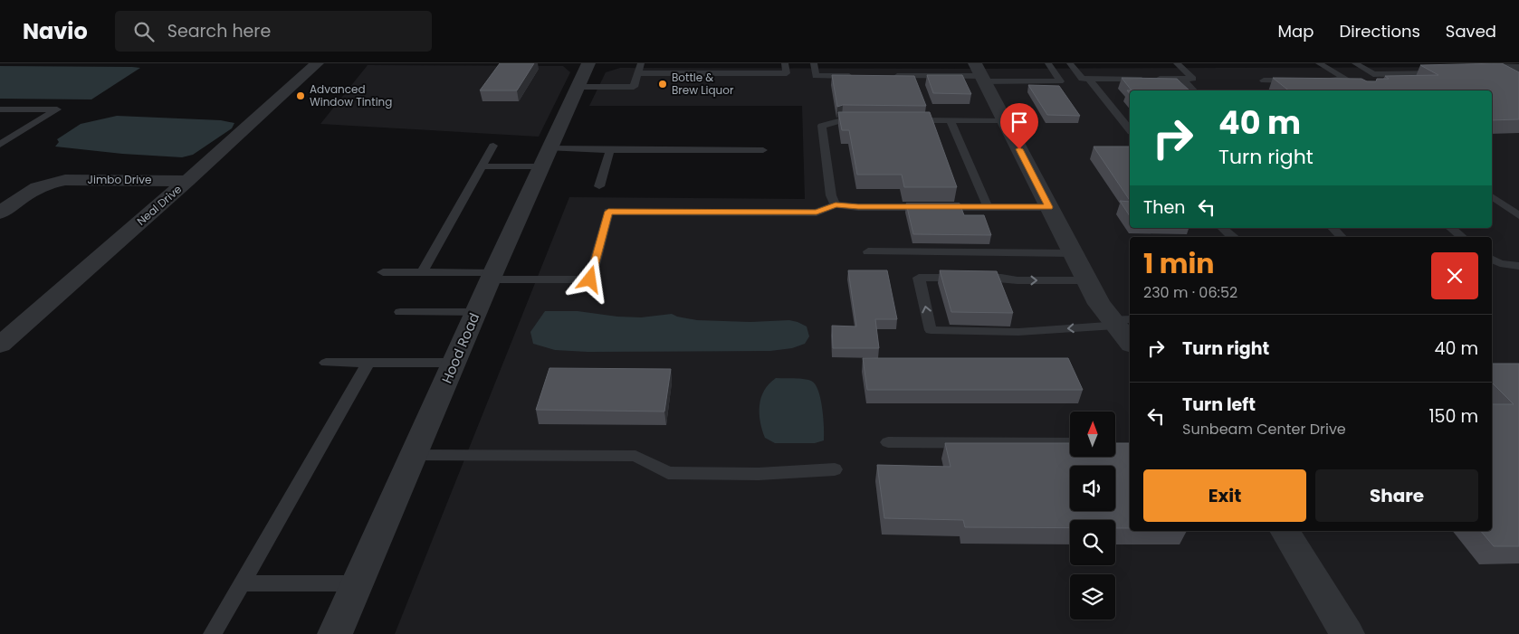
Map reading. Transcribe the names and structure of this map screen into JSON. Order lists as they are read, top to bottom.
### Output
{
  "streets": {
    "street": ["Jimbo Drive", "Neal Drive", "Hood Road"]
  },
  "crossings": [
    ["Jimbo Drive", "Neal Drive"]
  ],
  "places": ["Bottle & Brew Liquor", "Advanced Window Tinting"],
  "north": "top",
  "page": {
    "header": "Navio",
    "search": "Search here",
    "nav": ["Map", "Directions", "Saved"],
    "turn": ["40 m", "Turn right"],
    "then": "Then",
    "heading": ["1 min", "230 m · 06:52"],
    "list": [
      {
        "name": "Turn right",
        "value": "40 m"
      },
      {
        "name": "Turn left",
        "note": "Sunbeam Center Drive",
        "value": "150 m"
      }
    ],
    "buttons": ["Exit", "Share"]
  }
}
